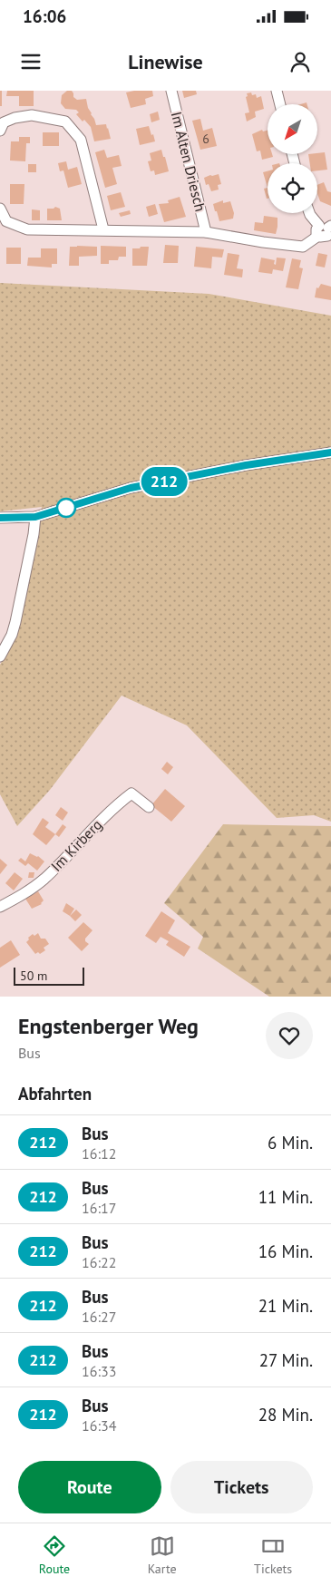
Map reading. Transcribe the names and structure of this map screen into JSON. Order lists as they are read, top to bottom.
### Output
{
  "streets": {
    "street": ["Im Alten Driesch", "Im Kirberg"]
  },
  "lines": ["bus line 212"],
  "house_numbers": ["6"],
  "scale_bar": "50 m",
  "north": "bottom left",
  "page": {
    "status": "16:06",
    "header": "Linewise",
    "on_map": "212",
    "scale": "50 m",
    "heading": [
      ["Engstenberger Weg", "Bus"],
      "Abfahrten"
    ],
    "list": [
      {
        "mark": "212",
        "name": "Bus",
        "note": "16:12",
        "value": "6 Min."
      },
      {
        "mark": "212",
        "name": "Bus",
        "note": "16:17",
        "value": "11 Min."
      },
      {
        "mark": "212",
        "name": "Bus",
        "note": "16:22",
        "value": "16 Min."
      },
      {
        "mark": "212",
        "name": "Bus",
        "note": "16:27",
        "value": "21 Min."
      },
      {
        "mark": "212",
        "name": "Bus",
        "note": "16:33",
        "value": "27 Min."
      },
      {
        "mark": "212",
        "name": "Bus",
        "note": "16:34",
        "value": "28 Min."
      }
    ],
    "buttons": ["Route", "Tickets"],
    "tabs": ["Route", "Karte", "Tickets"]
  }
}
